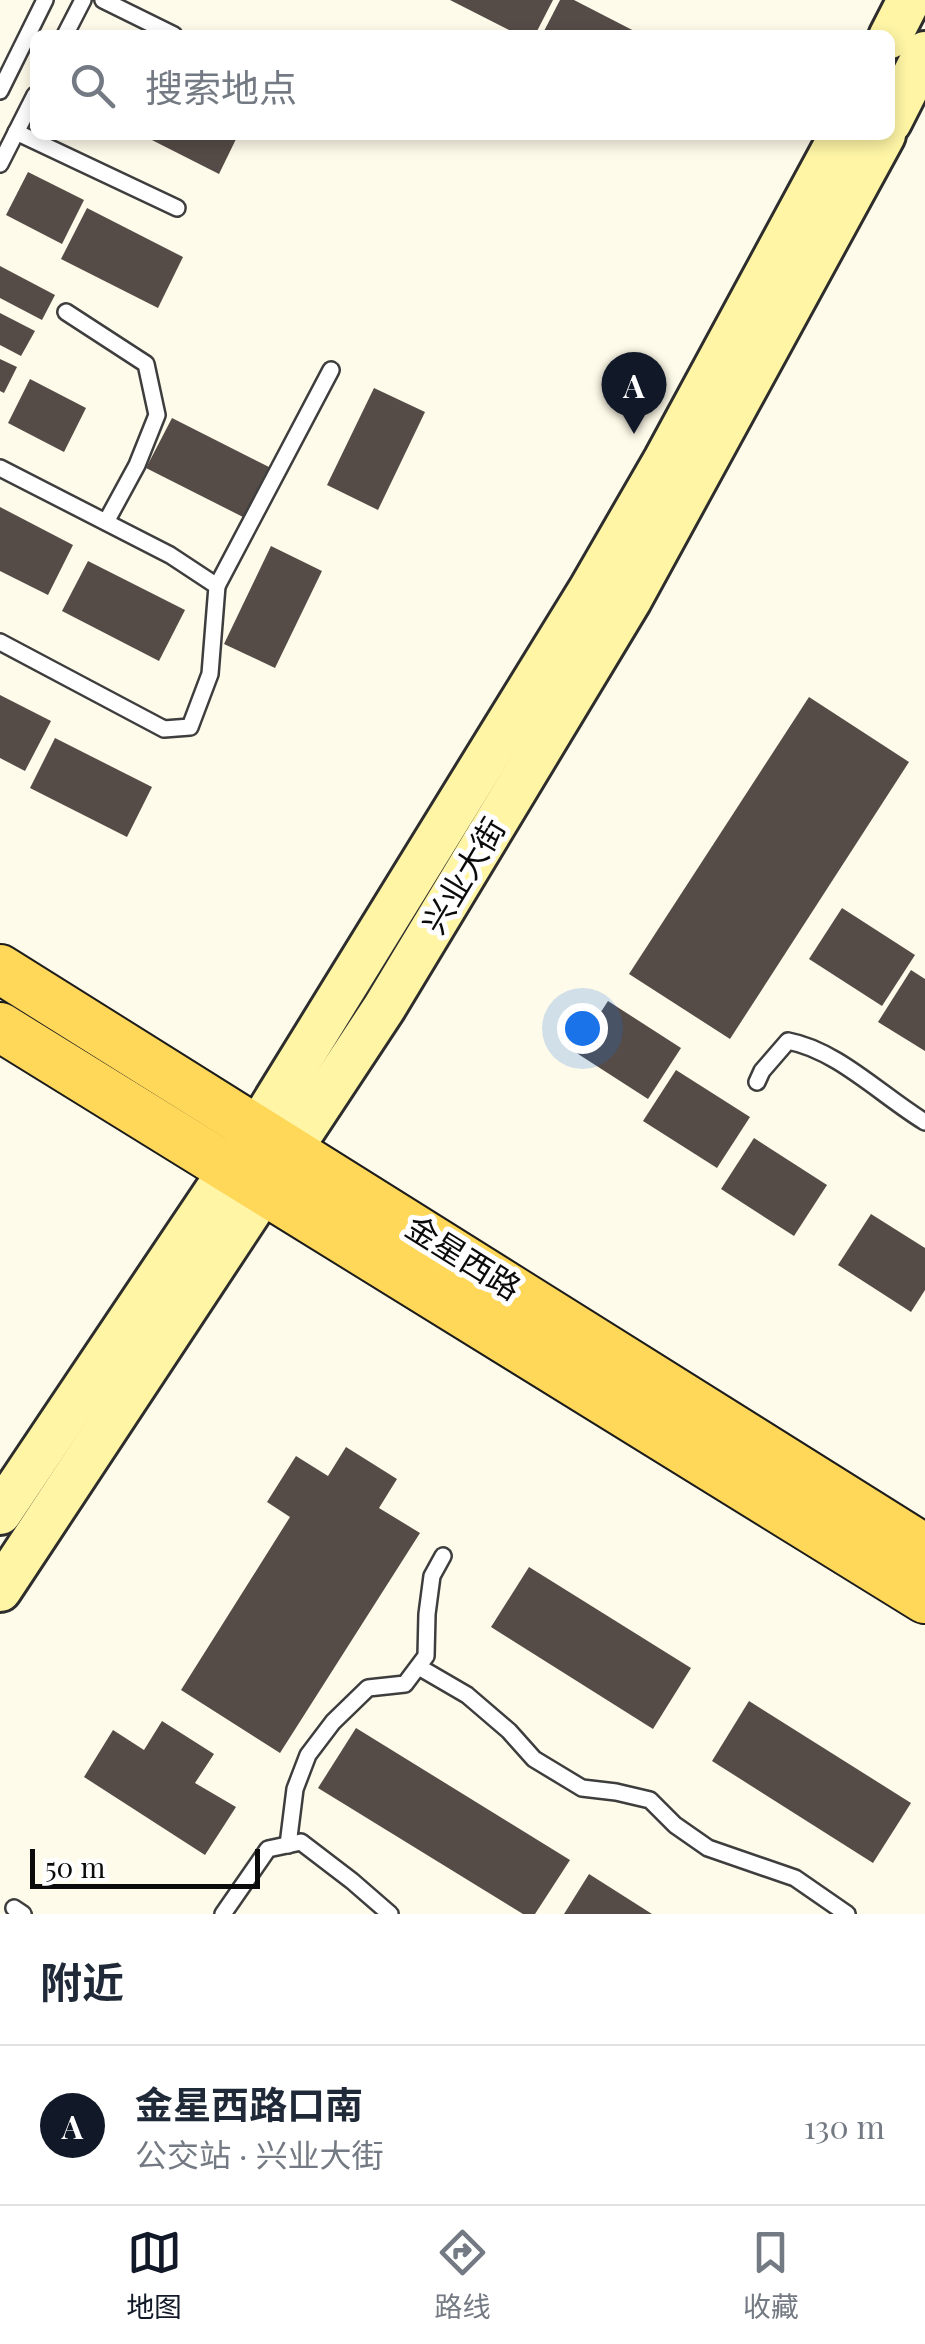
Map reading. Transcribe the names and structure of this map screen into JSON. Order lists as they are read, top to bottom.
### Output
{
  "streets": {
    "main road": ["兴业大街", "金星西路"]
  },
  "crossings": [
    ["兴业大街", "金星西路"]
  ],
  "scale_bar": "50 m",
  "page": {
    "search": "搜索地点",
    "pins": "A",
    "scale": "50 m",
    "heading": "附近",
    "list": [
      {
        "mark": "A",
        "name": "金星西路口南",
        "note": "公交站 · 兴业大街",
        "value": "130 m"
      }
    ],
    "nav": ["地图", "路线", "收藏"]
  }
}
